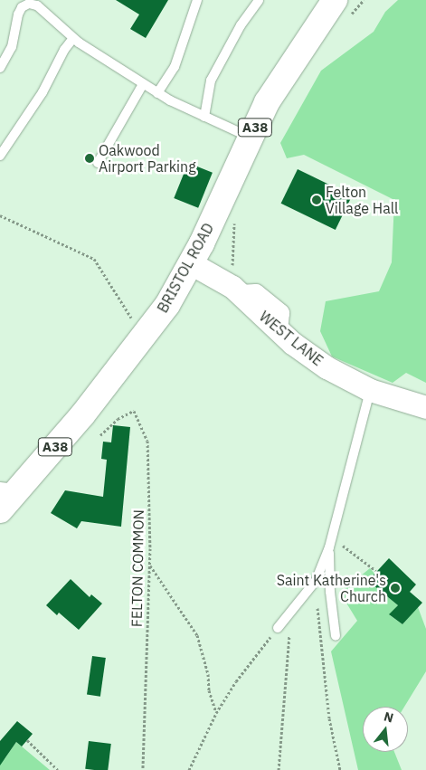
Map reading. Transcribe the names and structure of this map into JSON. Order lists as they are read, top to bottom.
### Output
{
  "streets": {
    "highway": ["A38", "BRISTOL ROAD"],
    "street": ["WEST LANE"],
    "path": ["FELTON COMMON"]
  },
  "crossings": [
    ["BRISTOL ROAD", "WEST LANE"]
  ],
  "places": ["Oakwood Airport Parking", "Felton Village Hall", "Saint Katherine's Church"],
  "north": "top"
}
